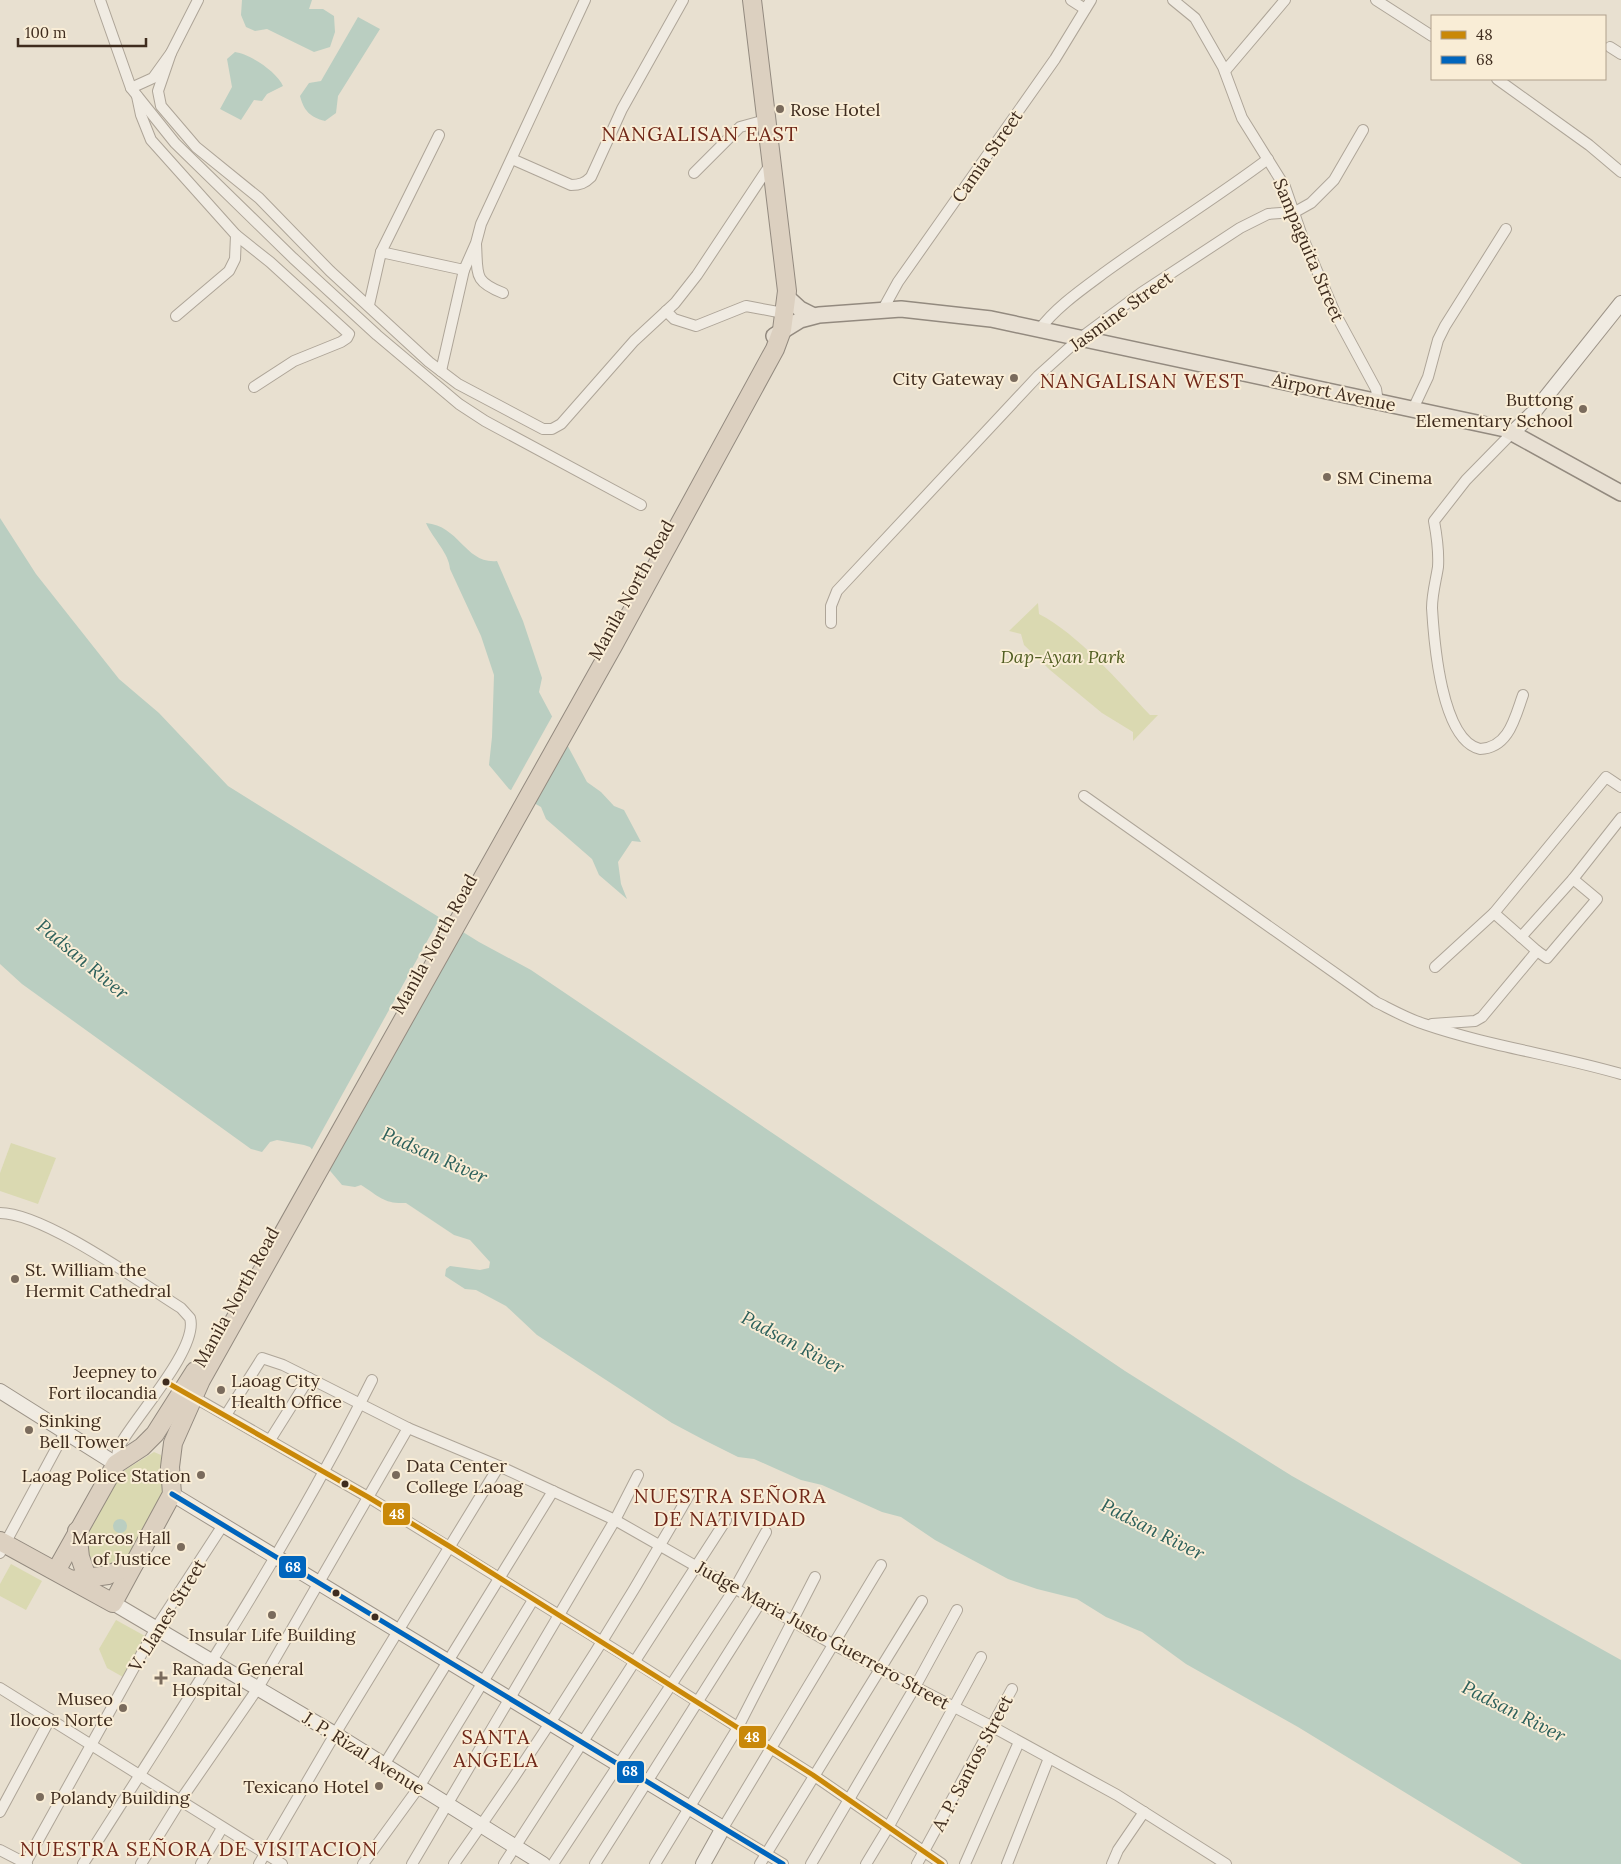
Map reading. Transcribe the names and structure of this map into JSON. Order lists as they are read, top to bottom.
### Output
{
  "streets": {
    "highway": ["Manila North Road", "J. P. Rizal Avenue"],
    "main road": ["Airport Avenue"],
    "street": [
      "Camia Street",
      "Sampaguita Street",
      "Jasmine Street",
      "V. Llanes Street",
      "Judge Maria Justo Guerrero Street",
      "A. P. Santos Street"
    ]
  },
  "crossings": [
    ["Camia Street", "Airport Avenue"],
    ["Sampaguita Street", "Jasmine Street"],
    ["Sampaguita Street", "Airport Avenue"],
    ["Jasmine Street", "Airport Avenue"],
    ["Airport Avenue", "Manila North Road"],
    ["Manila North Road", "J. P. Rizal Avenue"],
    ["V. Llanes Street", "J. P. Rizal Avenue"],
    ["Judge Maria Justo Guerrero Street", "A. P. Santos Street"]
  ],
  "districts": [
    "NANGALISAN EAST",
    "NANGALISAN WEST",
    "NUESTRA SEÑORA DE NATIVIDAD",
    "SANTA ANGELA",
    "NUESTRA SEÑORA DE VISITACION"
  ],
  "water": ["Padsan River"],
  "parks": ["Dap-Ayan Park"],
  "places": {
    "other": [
      "Rose Hotel",
      "City Gateway",
      "Buttong Elementary School",
      "SM Cinema",
      "St. William the Hermit Cathedral",
      "Jeepney to Fort ilocandia",
      "Laoag City Health Office",
      "Sinking Bell Tower",
      "Laoag Police Station",
      "Data Center College Laoag",
      "Marcos Hall of Justice",
      "Insular Life Building",
      "Museo Ilocos Norte",
      "Texicano Hotel",
      "Polandy Building"
    ],
    "health": ["Ranada General Hospital"]
  },
  "lines": ["transit line 48", "transit line 68"],
  "legend": ["48", "68"],
  "scale_bar": "100 m"
}
